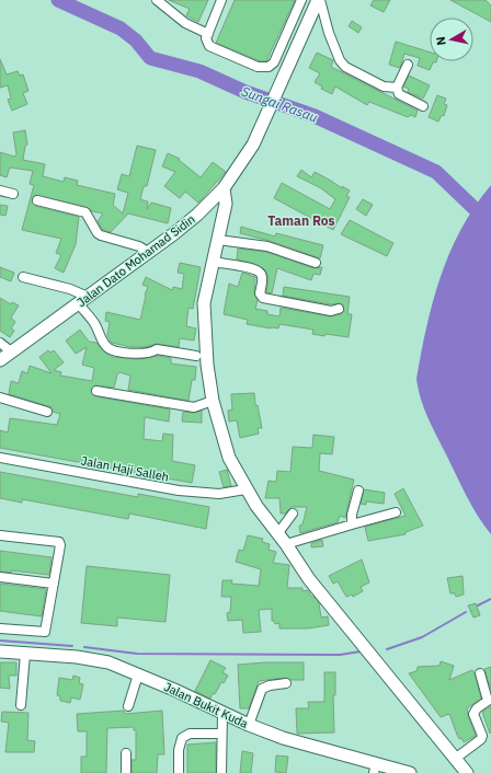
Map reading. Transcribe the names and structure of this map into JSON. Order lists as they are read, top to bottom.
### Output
{
  "streets": {
    "street": ["Jalan Dato Mohamad Sidin", "Jalan Haji Salleh", "Jalan Bukit Kuda"]
  },
  "districts": ["Taman Ros"],
  "water": ["Sungai Rasau"],
  "north": "left"
}
